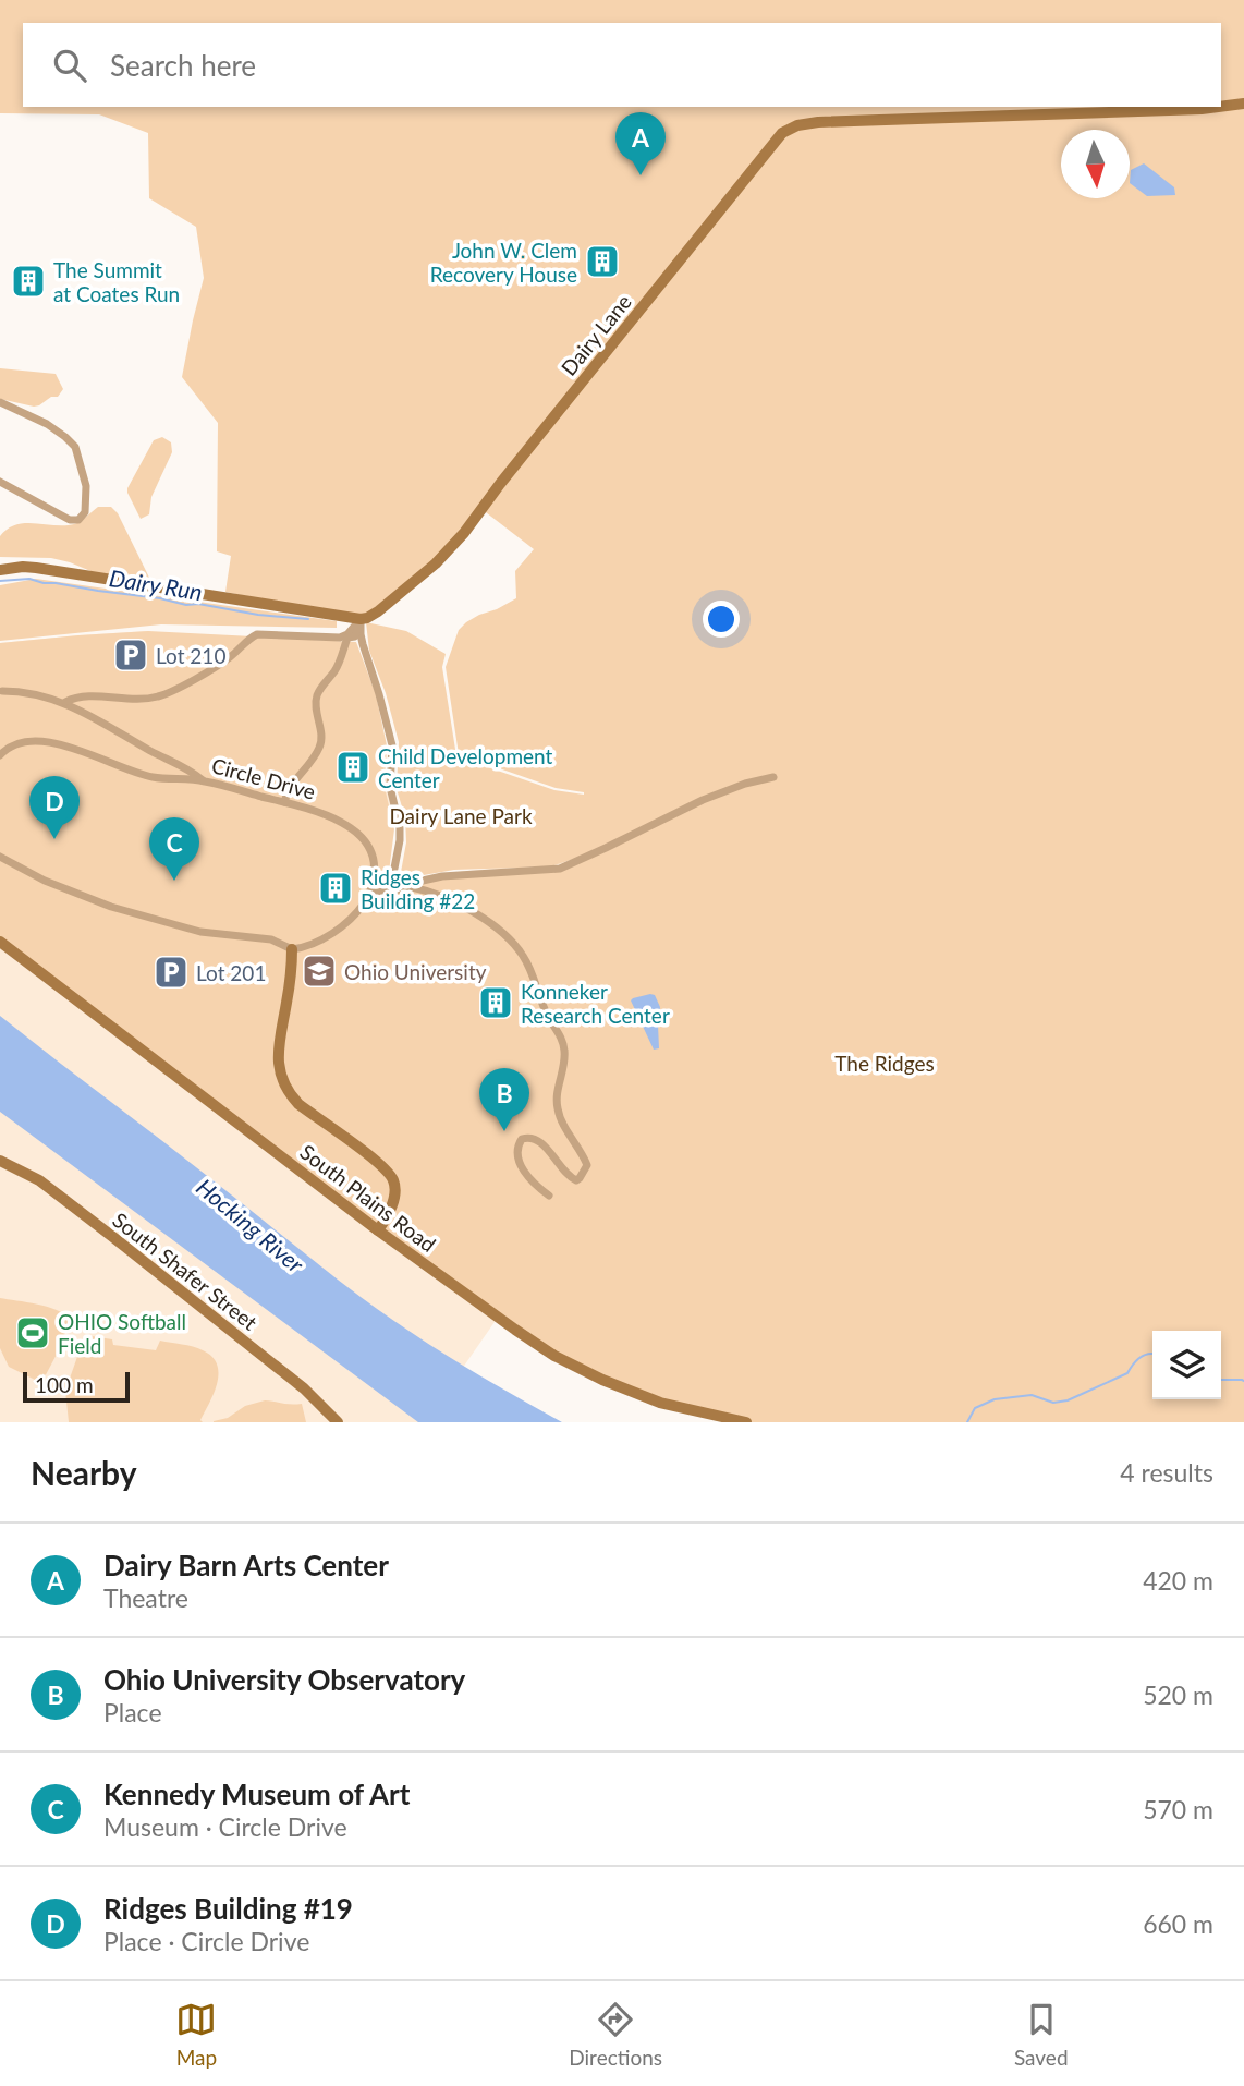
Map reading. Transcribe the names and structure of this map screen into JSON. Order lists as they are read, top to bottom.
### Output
{
  "streets": {
    "street": [
      "Dairy Lane",
      "Circle Drive",
      "South Plains Road",
      "South Shafer Street"
    ]
  },
  "water": ["Dairy Run", "Hocking River"],
  "parks": ["Dairy Lane Park", "The Ridges"],
  "places": {
    "building": [
      "John W. Clem Recovery House",
      "The Summit at Coates Run",
      "Child Development Center",
      "Ridges Building #22",
      "Konneker Research Center"
    ],
    "parking": ["Lot 210", "Lot 201"],
    "school or university": ["Ohio University"],
    "sports": ["OHIO Softball Field"]
  },
  "scale_bar": "100 m",
  "north": "bottom",
  "page": {
    "search": "Search here",
    "pins": [
      "A",
      "D",
      "C",
      "B"
    ],
    "scale": "100 m",
    "heading": ["Nearby", "4 results"],
    "list": [
      {
        "mark": "A",
        "name": "Dairy Barn Arts Center",
        "note": "Theatre",
        "value": "420 m"
      },
      {
        "mark": "B",
        "name": "Ohio University Observatory",
        "note": "Place",
        "value": "520 m"
      },
      {
        "mark": "C",
        "name": "Kennedy Museum of Art",
        "note": "Museum · Circle Drive",
        "value": "570 m"
      },
      {
        "mark": "D",
        "name": "Ridges Building #19",
        "note": "Place · Circle Drive",
        "value": "660 m"
      }
    ],
    "nav": ["Map", "Directions", "Saved"]
  }
}
